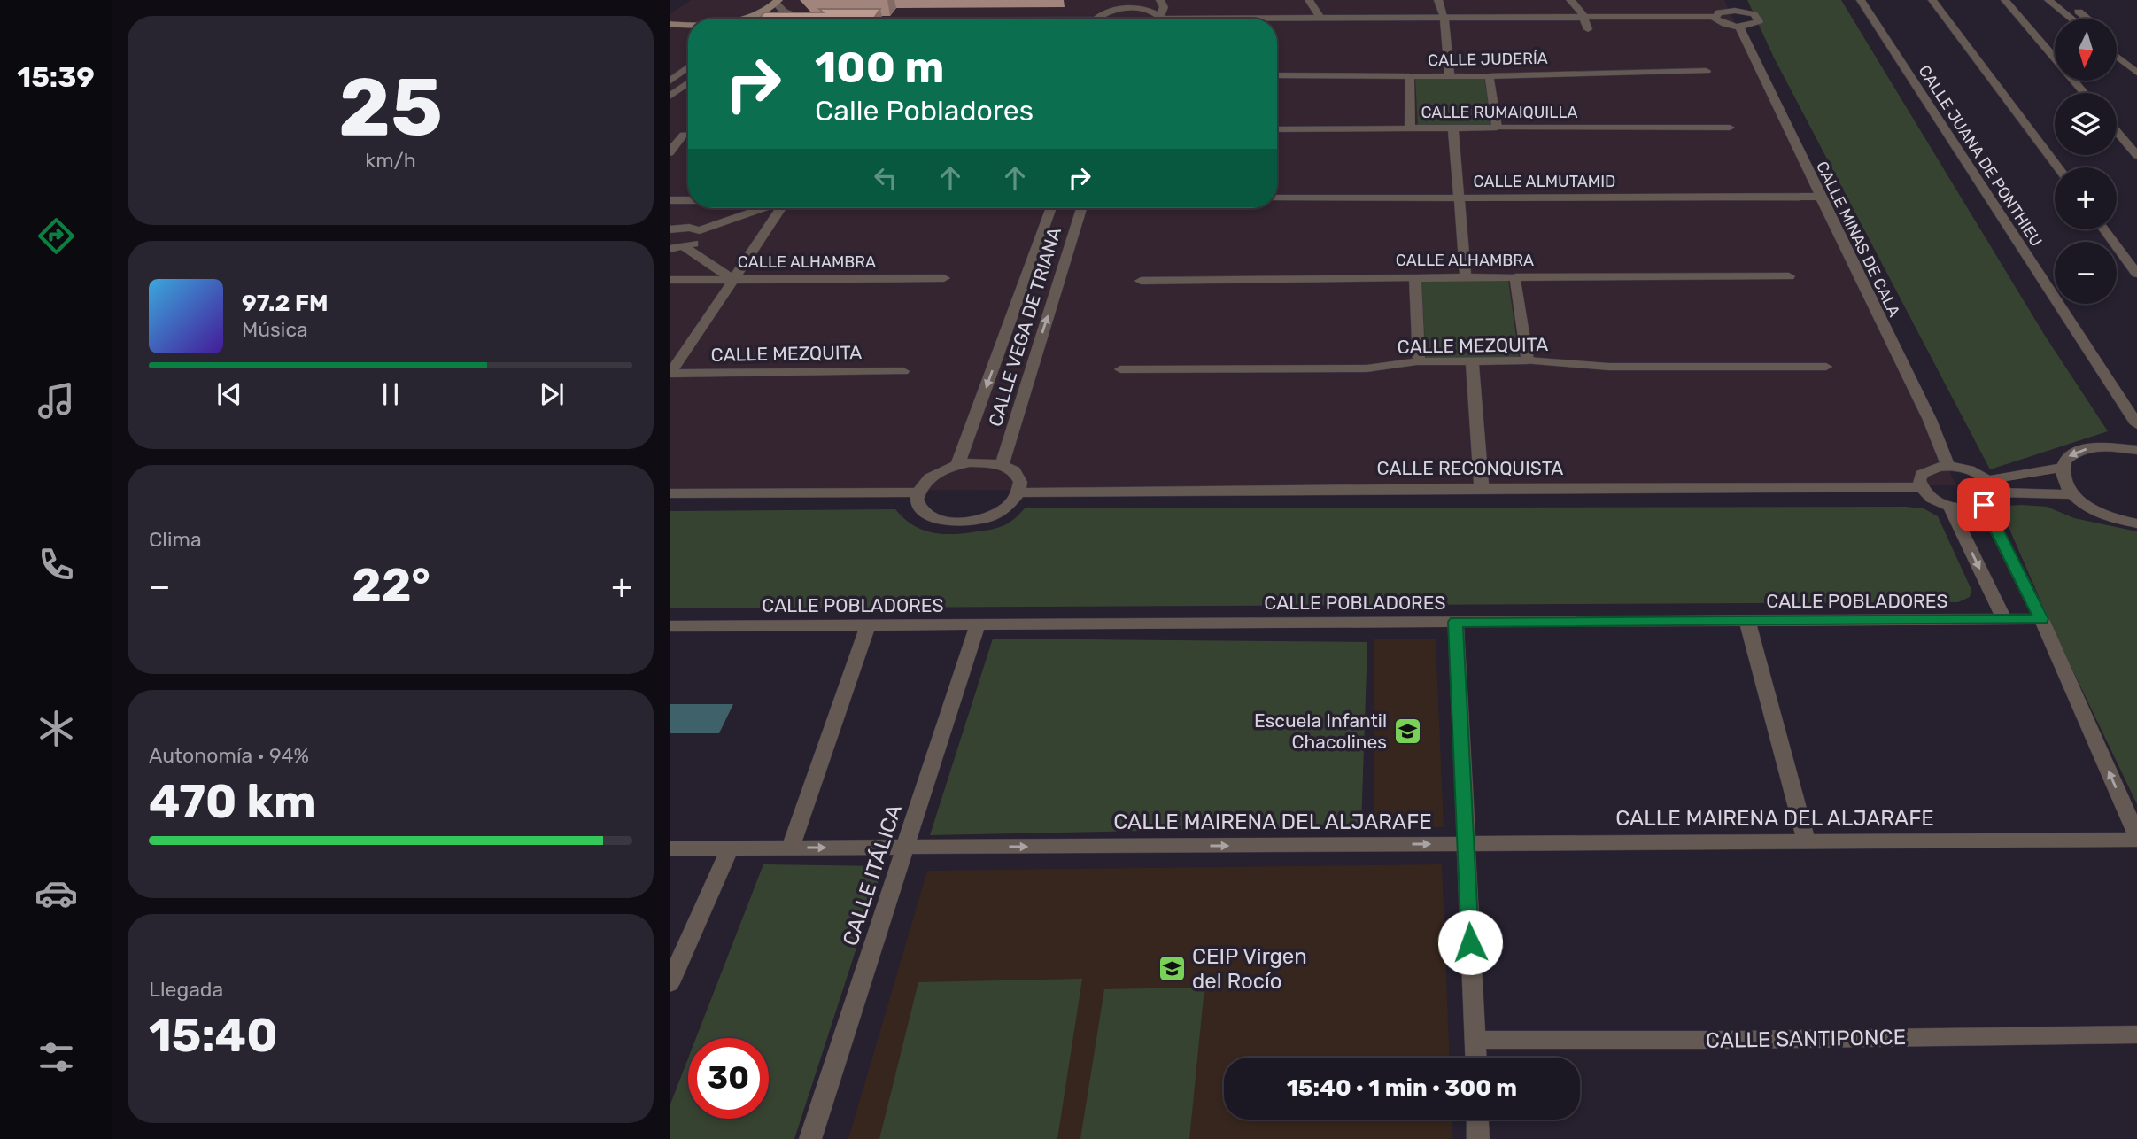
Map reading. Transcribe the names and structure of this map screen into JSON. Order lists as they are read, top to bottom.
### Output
{
  "streets": {
    "street": [
      "CALLE JUDERÍA",
      "CALLE RUMAIQUILLA",
      "CALLE JUANA DE PONTHIEU",
      "CALLE ALMUTAMID",
      "CALLE MINAS DE CALA",
      "CALLE ALHAMBRA",
      "CALLE VEGA DE TRIANA",
      "CALLE MEZQUITA",
      "CALLE RECONQUISTA",
      "CALLE POBLADORES",
      "CALLE MAIRENA DEL ALJARAFE",
      "CALLE ITÁLICA",
      "CALLE SANTIPONCE"
    ]
  },
  "crossings": [
    ["CALLE ALMUTAMID", "CALLE MINAS DE CALA"],
    ["CALLE POBLADORES", "CALLE ITÁLICA"],
    ["CALLE MAIRENA DEL ALJARAFE", "CALLE ITÁLICA"]
  ],
  "one_way": ["CALLE MAIRENA DEL ALJARAFE"],
  "places": {
    "school or university": ["Escuela Infantil Chacolines", "CEIP Virgen del Rocío"]
  },
  "north": "bottom",
  "page": {
    "tabs": "15:39",
    "tile": [
      ["25", "km/h"],
      "Clima",
      ["Autonomía · 94%", "470 km"],
      ["Llegada", "15:40"]
    ],
    "map_buttons": ["+", "−"],
    "turn": ["100 m", "Calle Pobladores"],
    "song": ["97.2 FM", "Música"],
    "heat": ["−", "22°", "+"],
    "limit": "30",
    "trip": "15:40 · 1 min · 300 m"
  }
}
